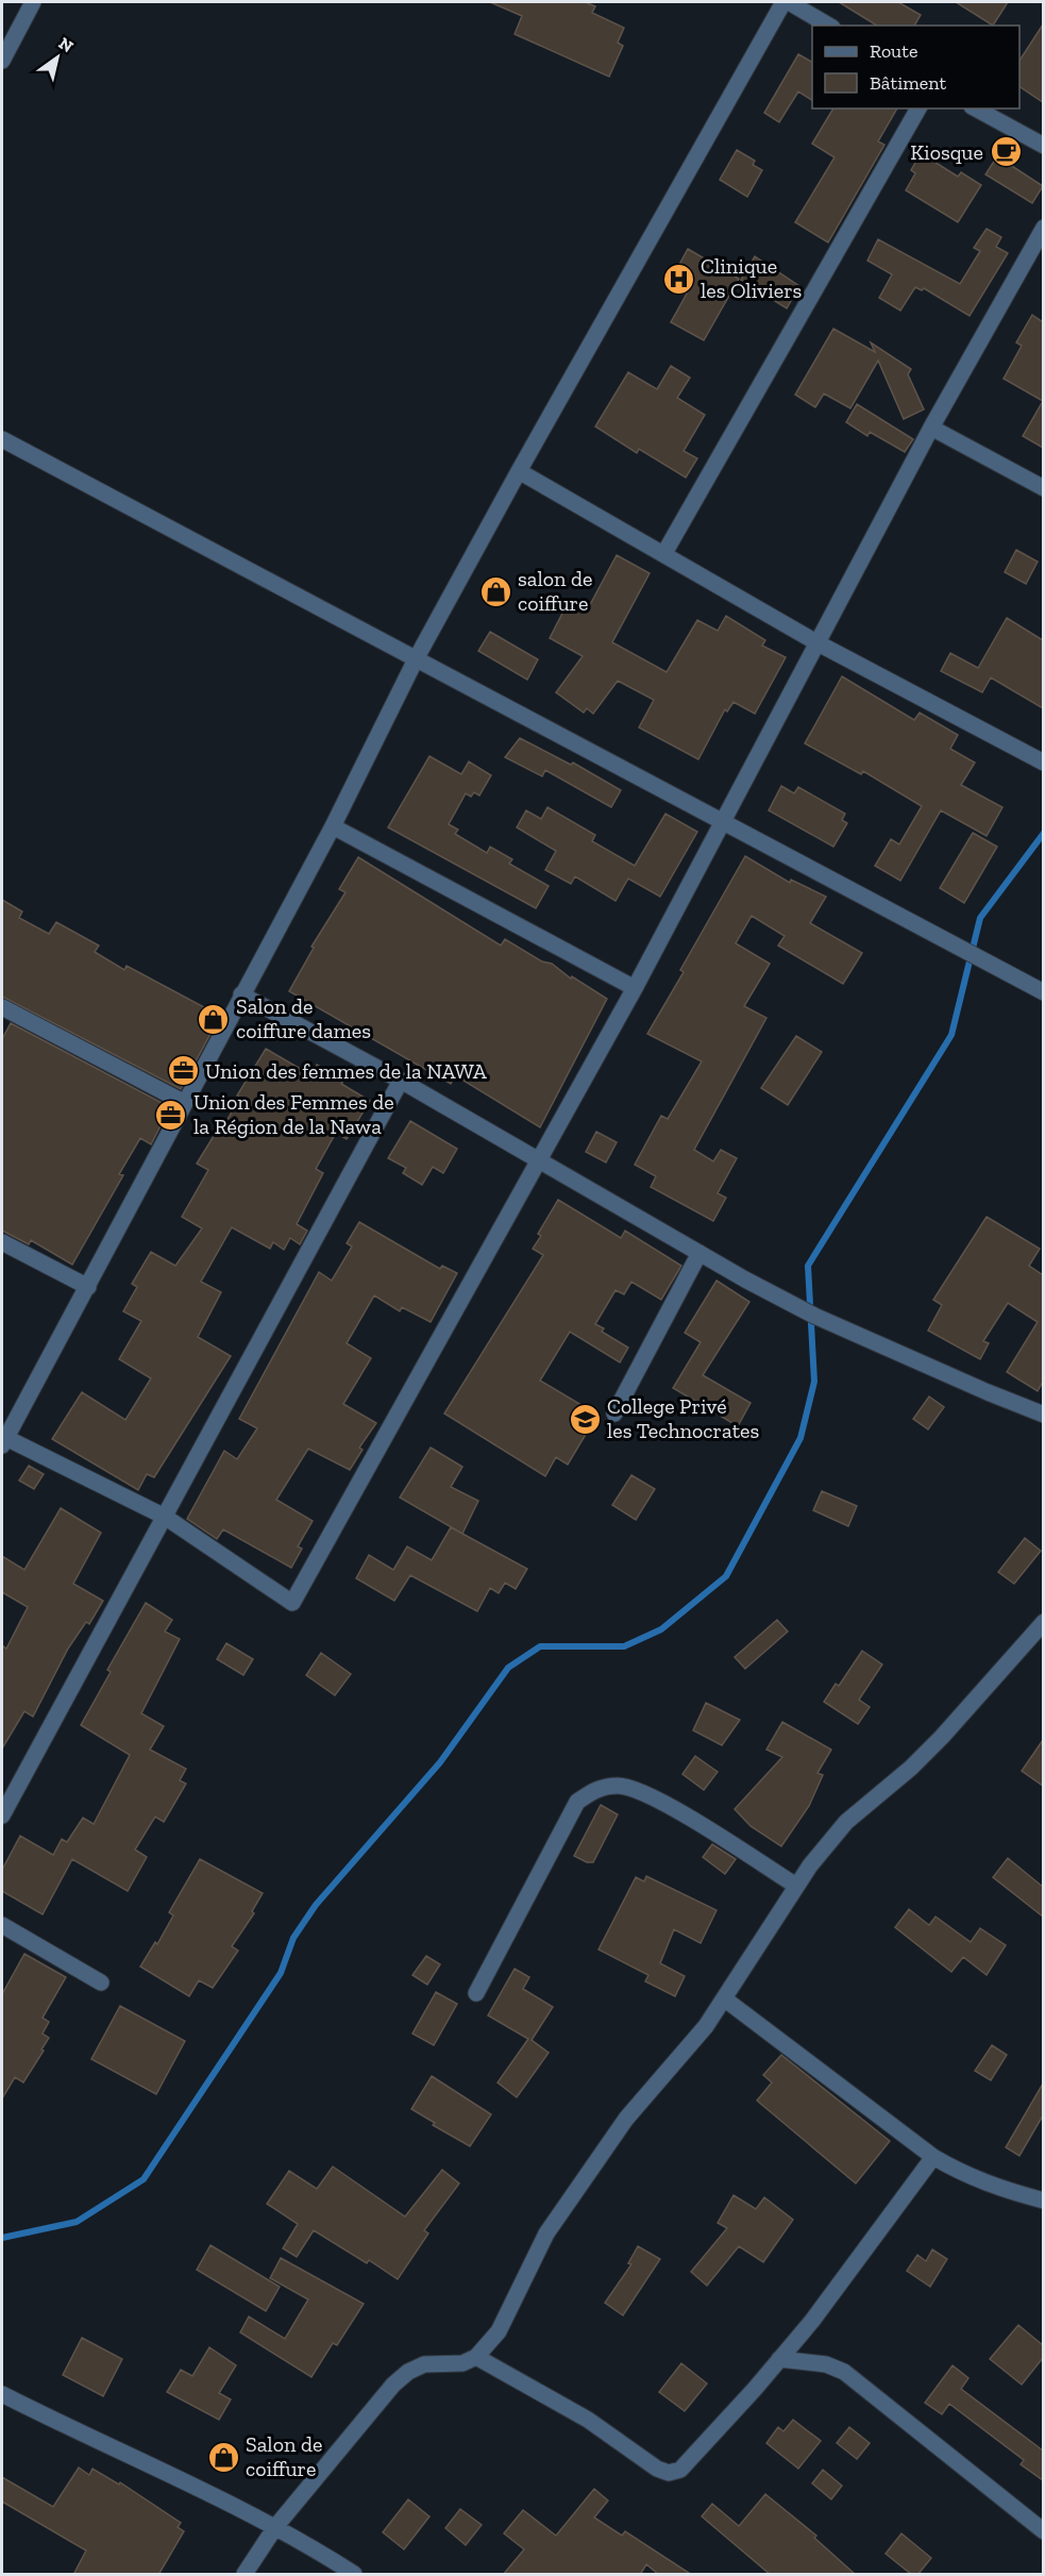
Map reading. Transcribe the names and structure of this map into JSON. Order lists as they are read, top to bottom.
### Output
{
  "places": {
    "cafe": ["Kiosque"],
    "hospital": ["Clinique les Oliviers"],
    "shop": ["salon de coiffure", "Salon de coiffure dames", "Salon de coiffure"],
    "office": ["Union des femmes de la NAWA", "Union des Femmes de la Région de la Nawa"],
    "school or university": ["College Privé les Technocrates"]
  },
  "legend": ["Route", "Bâtiment"],
  "north": "top right"
}
